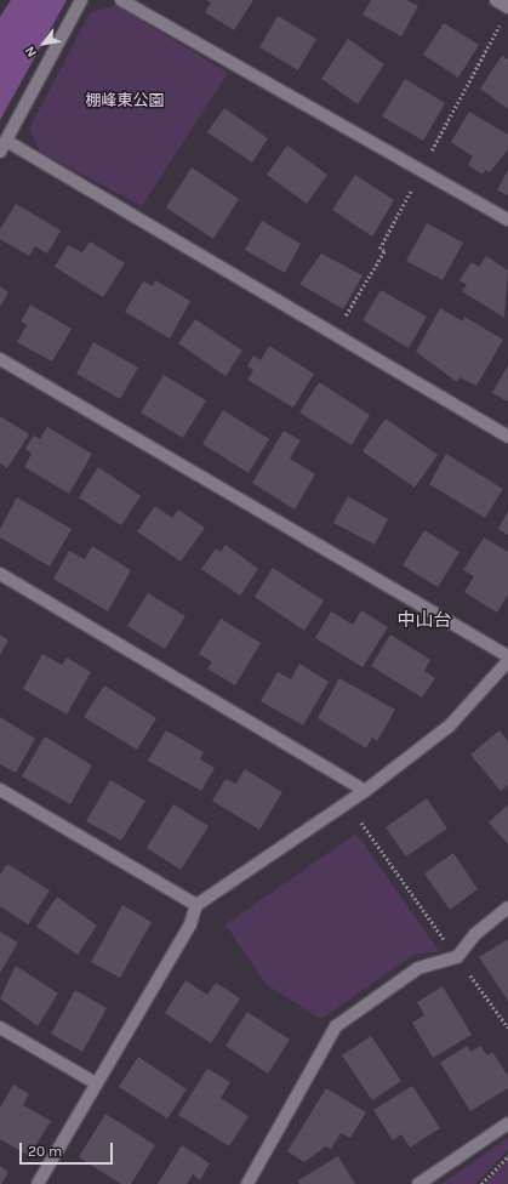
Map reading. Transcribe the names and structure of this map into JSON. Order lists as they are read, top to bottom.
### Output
{
  "districts": ["中山台"],
  "parks": ["棚峰東公園"],
  "scale_bar": "20 m",
  "north": "bottom left"
}
